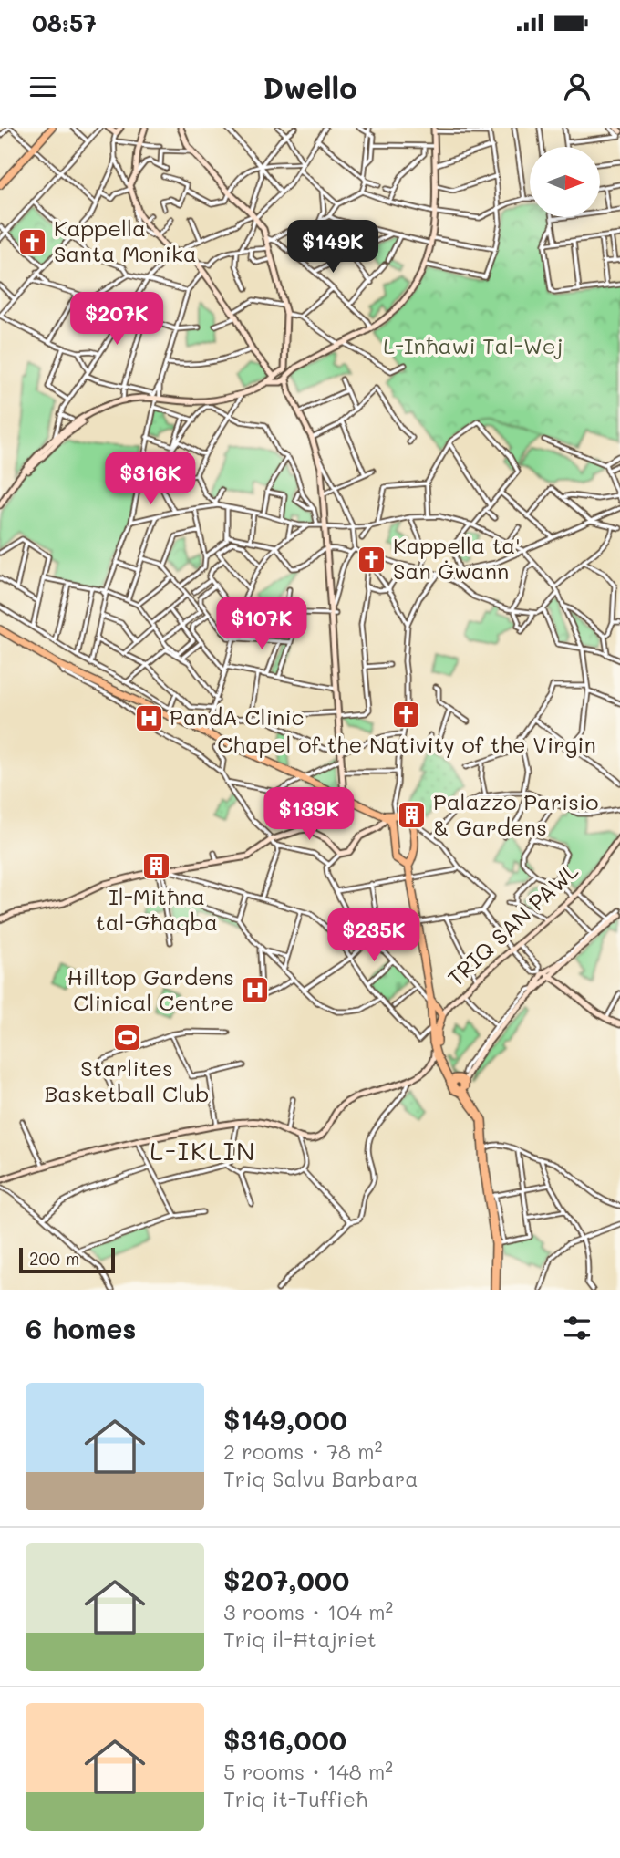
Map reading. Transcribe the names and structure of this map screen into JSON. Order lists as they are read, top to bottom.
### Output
{
  "streets": {
    "street": ["TRIQ SAN PAWL"]
  },
  "districts": ["L-IKLIN"],
  "parks": ["L-Inħawi Tal-Wej"],
  "places": {
    "church": ["Kappella Santa Monika", "Kappella ta' San Ġwann", "Chapel of the Nativity of the Virgin"],
    "hospital": ["PandA Clinic", "Hilltop Gardens Clinical Centre"],
    "building": ["Palazzo Parisio & Gardens", "Il-Mitħna tal-Għaqba"],
    "sports": ["Starlites Basketball Club"]
  },
  "scale_bar": "200 m",
  "north": "right",
  "page": {
    "status": "08:57",
    "header": "Dwello",
    "price": [
      "$149K",
      "$207K",
      "$316K",
      "$107K",
      "$139K",
      "$235K"
    ],
    "scale": "200 m",
    "heading": "6 homes",
    "list": [
      {
        "name": "$149,000",
        "note": "2 rooms · 78 m² · Triq Salvu Barbara"
      },
      {
        "name": "$207,000",
        "note": "3 rooms · 104 m² · Triq il-Ħtajriet"
      },
      {
        "name": "$316,000",
        "note": "5 rooms · 148 m² · Triq it-Tuffieħ"
      }
    ]
  }
}
